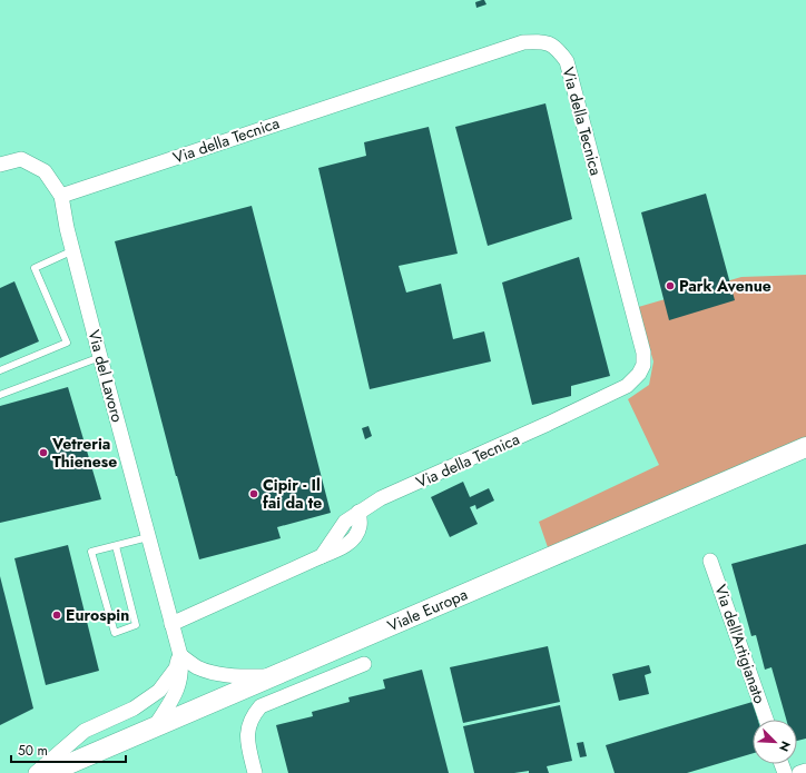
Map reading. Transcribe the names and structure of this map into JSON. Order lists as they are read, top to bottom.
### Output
{
  "streets": {
    "main road": ["Viale Europa"],
    "street": ["Via della Tecnica", "Via del Lavoro", "Via dell'Artigianato"]
  },
  "crossings": [
    ["Via della Tecnica", "Via del Lavoro"],
    ["Via del Lavoro", "Viale Europa"]
  ],
  "places": [
    "Park Avenue",
    "Vetreria Thienese",
    "Cipir - Il fai da te",
    "Eurospin"
  ],
  "scale_bar": "50 m",
  "north": "bottom right"
}
